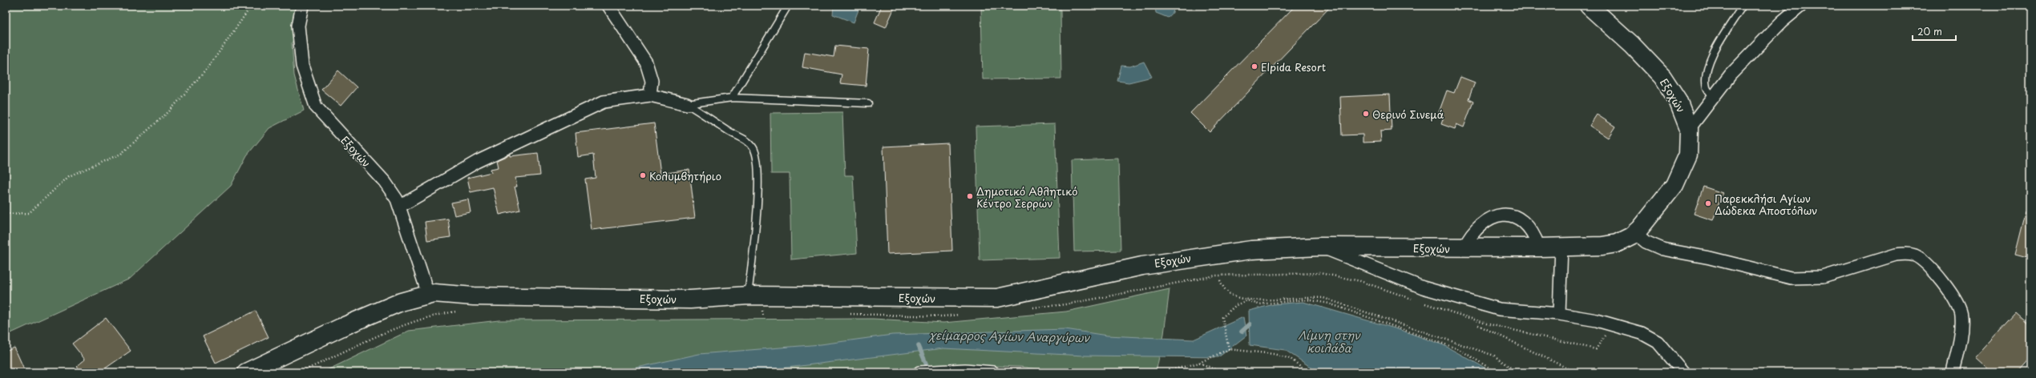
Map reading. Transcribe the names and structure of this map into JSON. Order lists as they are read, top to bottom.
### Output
{
  "streets": {
    "main road": ["Εξοχών"]
  },
  "water": ["Λίμνη στην κοιλάδα", "χείμαρρος Αγίων Αναργύρων"],
  "places": [
    "Elpida Resort",
    "Θερινό Σινεμά",
    "Κολυμβητήριο",
    "Δημοτικό Αθλητικό Κέντρο Σερρών",
    "Παρεκκλήσι Αγίων Δώδεκα Αποστόλων"
  ],
  "scale_bar": "20 m"
}
